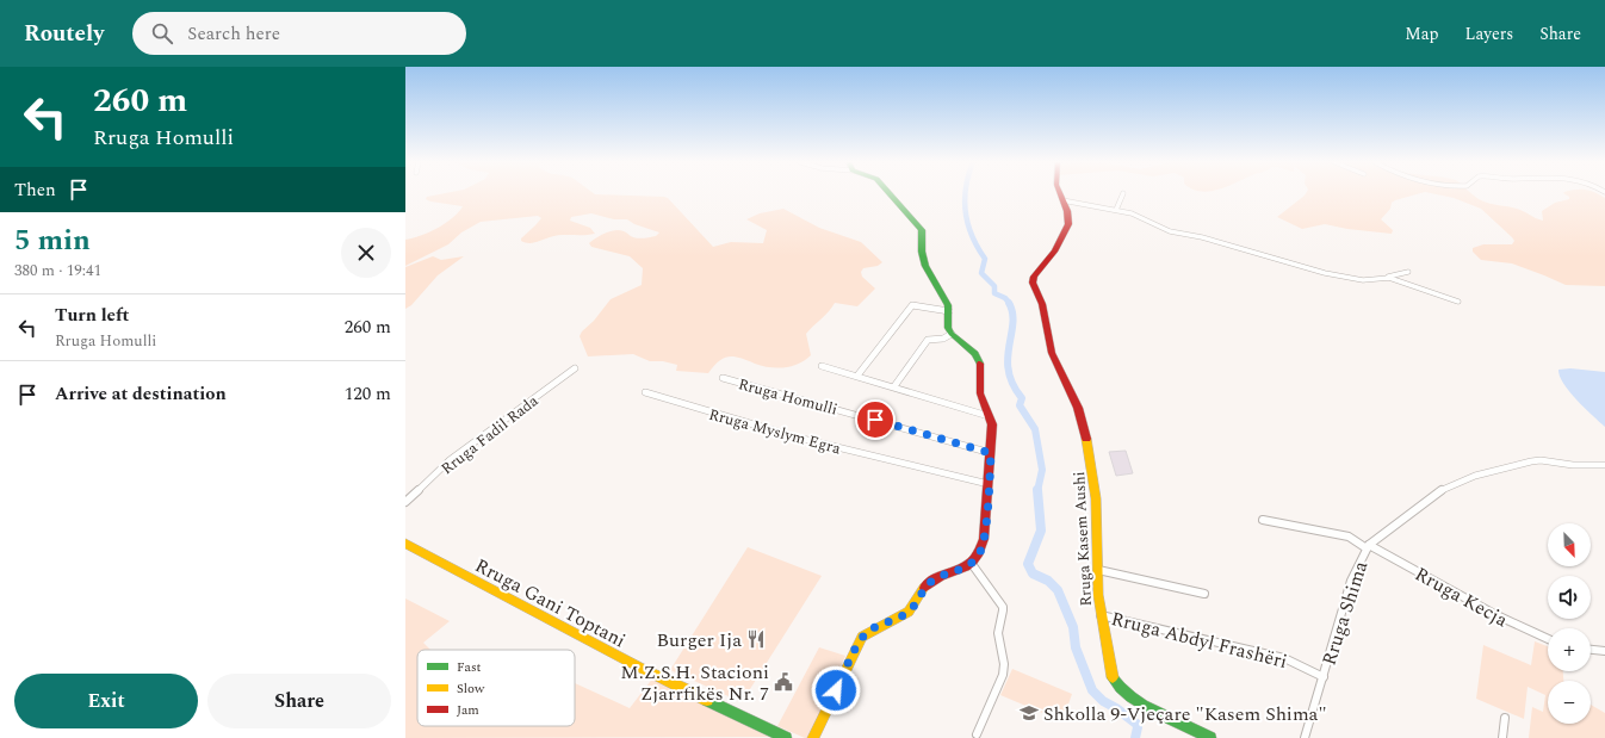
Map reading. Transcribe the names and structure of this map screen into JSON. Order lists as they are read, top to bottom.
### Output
{
  "streets": {
    "street": [
      "Rruga Homulli",
      "Rruga Myslym Egra",
      "Rruga Fadil Rada",
      "Rruga Kasem Aushi",
      "Rruga Kecja",
      "Rruga Gani Toptani",
      "Rruga Shima",
      "Rruga Abdyl Frashëri"
    ]
  },
  "crossings": [
    ["Rruga Kasem Aushi", "Rruga Abdyl Frashëri"],
    ["Rruga Kecja", "Rruga Shima"],
    ["Rruga Shima", "Rruga Abdyl Frashëri"]
  ],
  "places": {
    "restaurant": ["Burger Ija"],
    "public building": ["M.Z.S.H. Stacioni Zjarrfikës Nr. 7"],
    "school or university": ["Shkolla 9-Vjeçare \"Kasem Shima\""]
  },
  "legend": ["Fast", "Slow", "Jam"],
  "north": "bottom right",
  "page": {
    "header": "Routely",
    "search": "Search here",
    "nav": ["Map", "Layers", "Share"],
    "turn": ["260 m", "Rruga Homulli"],
    "then": "Then",
    "heading": ["5 min", "380 m · 19:41"],
    "list": [
      {
        "name": "Turn left",
        "note": "Rruga Homulli",
        "value": "260 m"
      },
      {
        "name": "Arrive at destination",
        "value": "120 m"
      }
    ],
    "map_buttons": ["+", "−"],
    "buttons": ["Exit", "Share"]
  }
}
